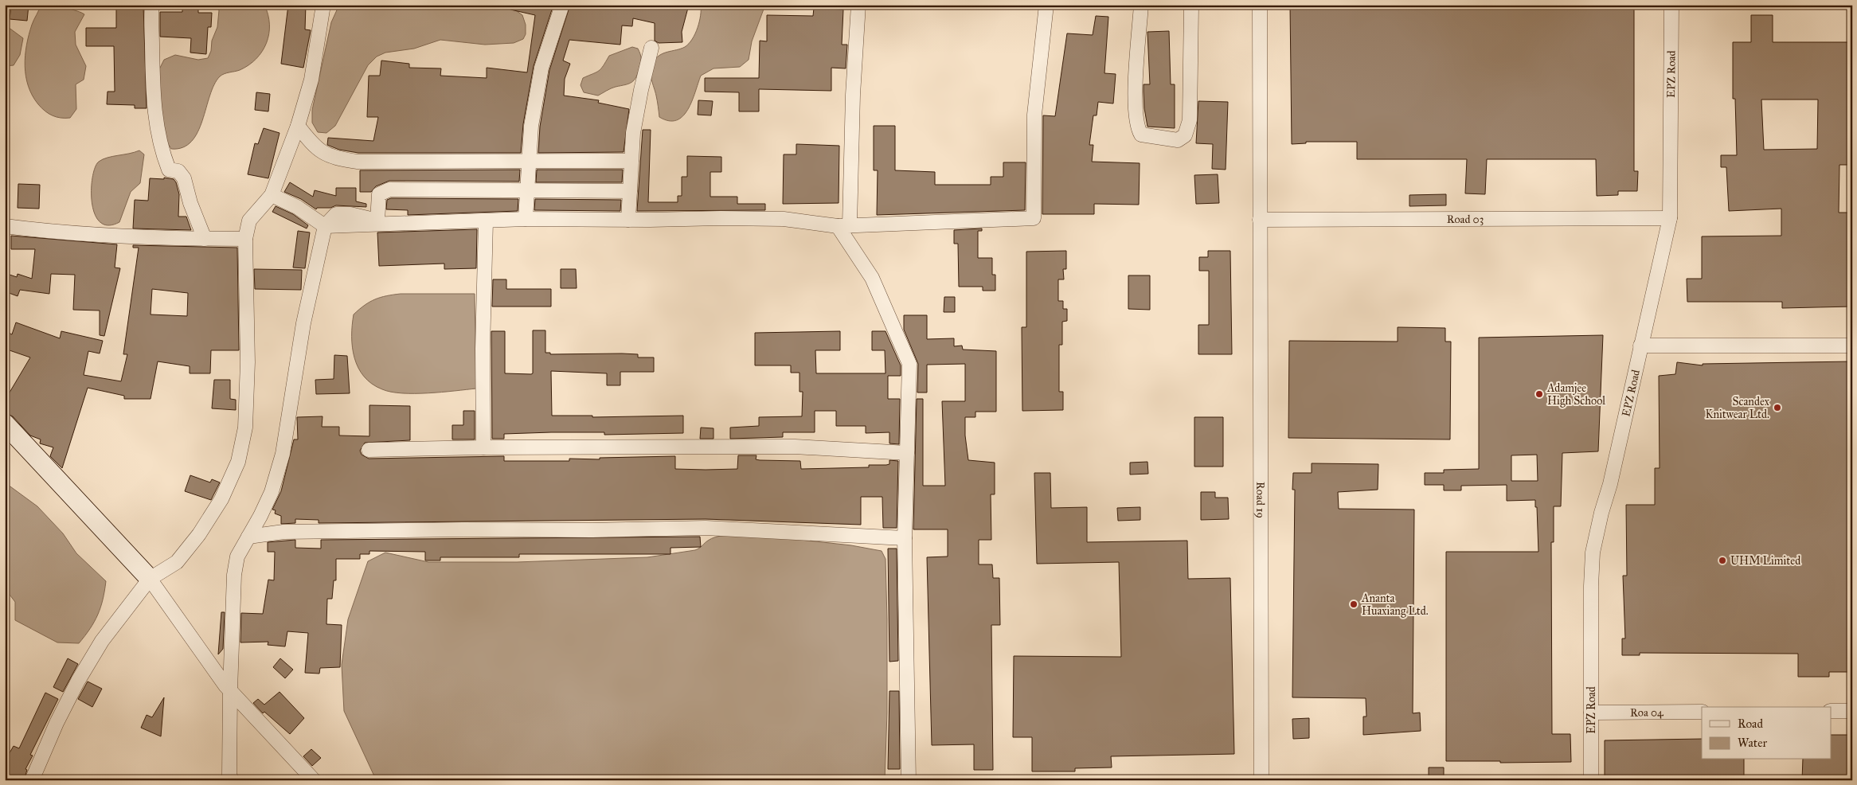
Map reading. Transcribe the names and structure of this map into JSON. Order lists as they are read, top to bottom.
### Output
{
  "streets": {
    "street": [
      "EPZ Road",
      "Road 03",
      "Road 19",
      "Roa 04"
    ]
  },
  "crossings": [
    ["EPZ Road", "Road 03"],
    ["EPZ Road", "Roa 04"],
    ["Road 03", "Road 19"]
  ],
  "places": [
    "Adamjee High School",
    "Scandex Knitwear Ltd.",
    "UHM Limited",
    "Ananta Huaxiang Ltd."
  ],
  "legend": ["Road", "Water"]
}
